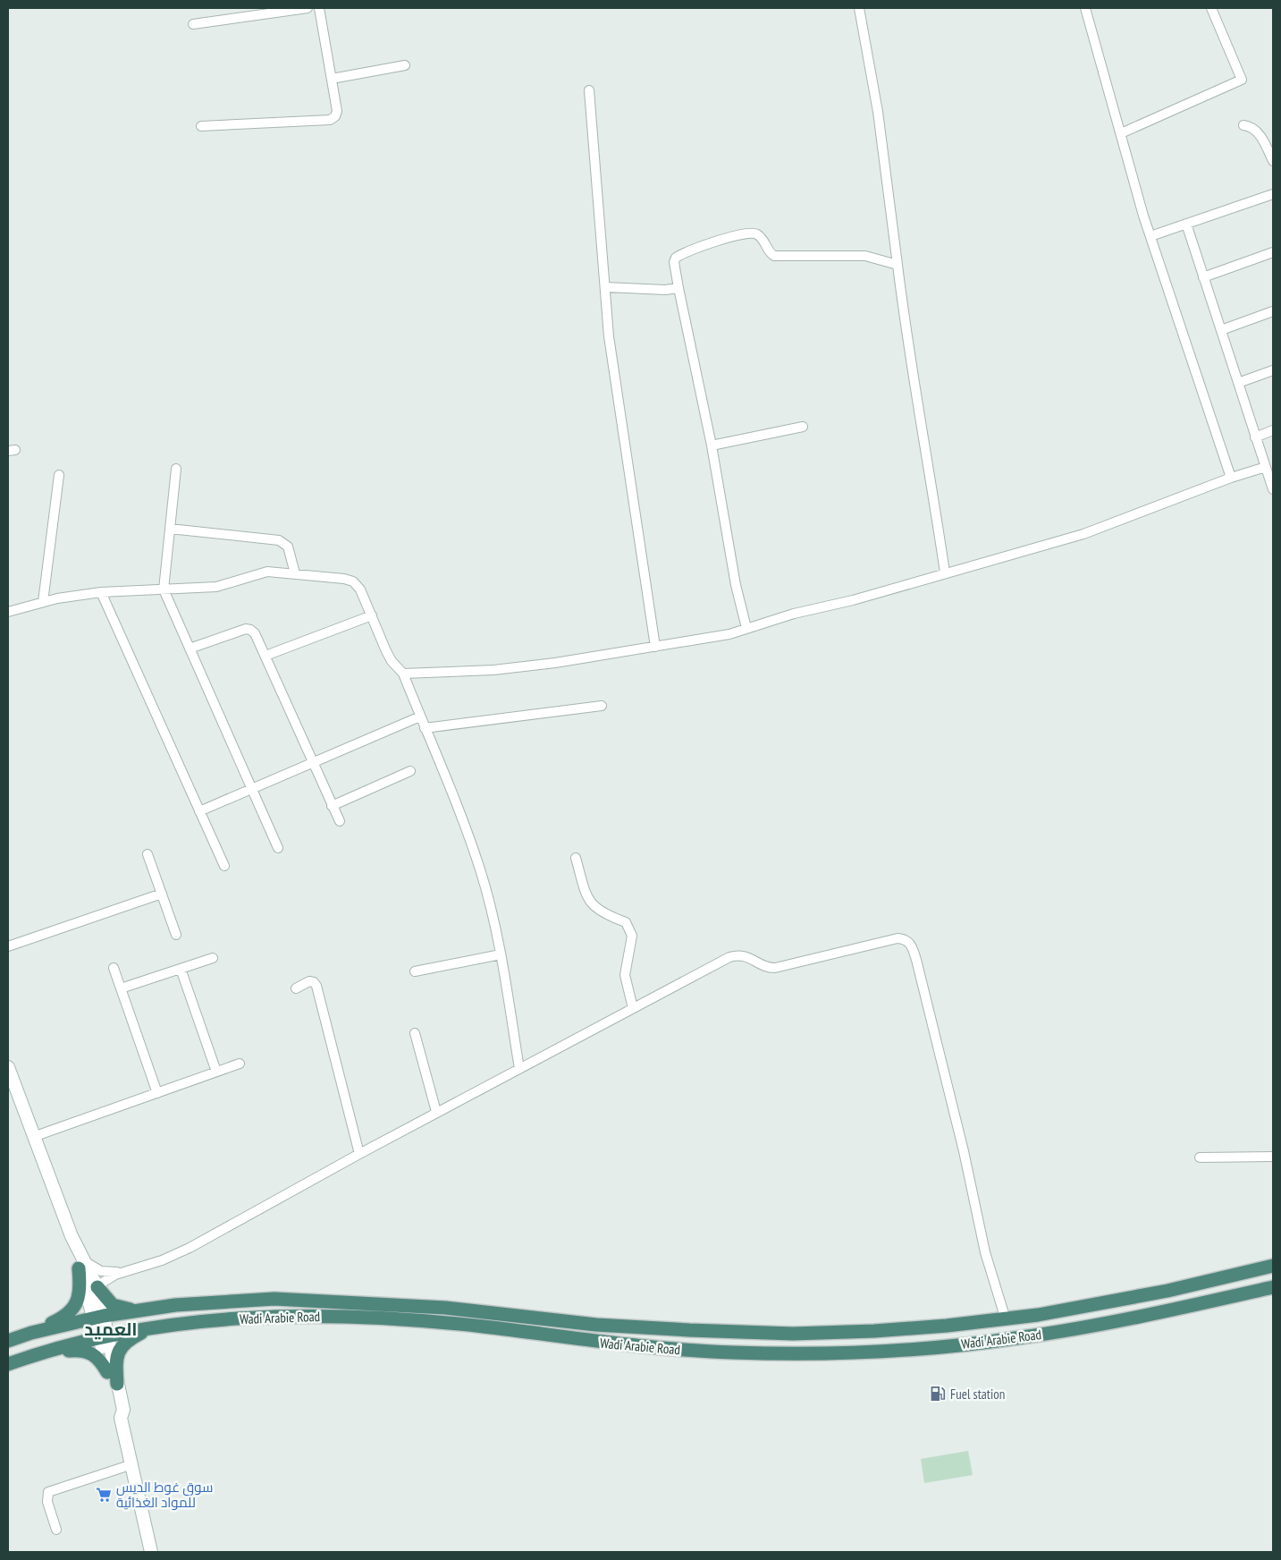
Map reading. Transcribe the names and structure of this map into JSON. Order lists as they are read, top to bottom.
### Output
{
  "streets": {
    "highway": ["Wadi Arabie Road"]
  },
  "districts": ["العميد"],
  "places": {
    "fuel station": ["Fuel station"],
    "supermarket": ["سوق غوط الديس للمواد الغذائية"]
  }
}
